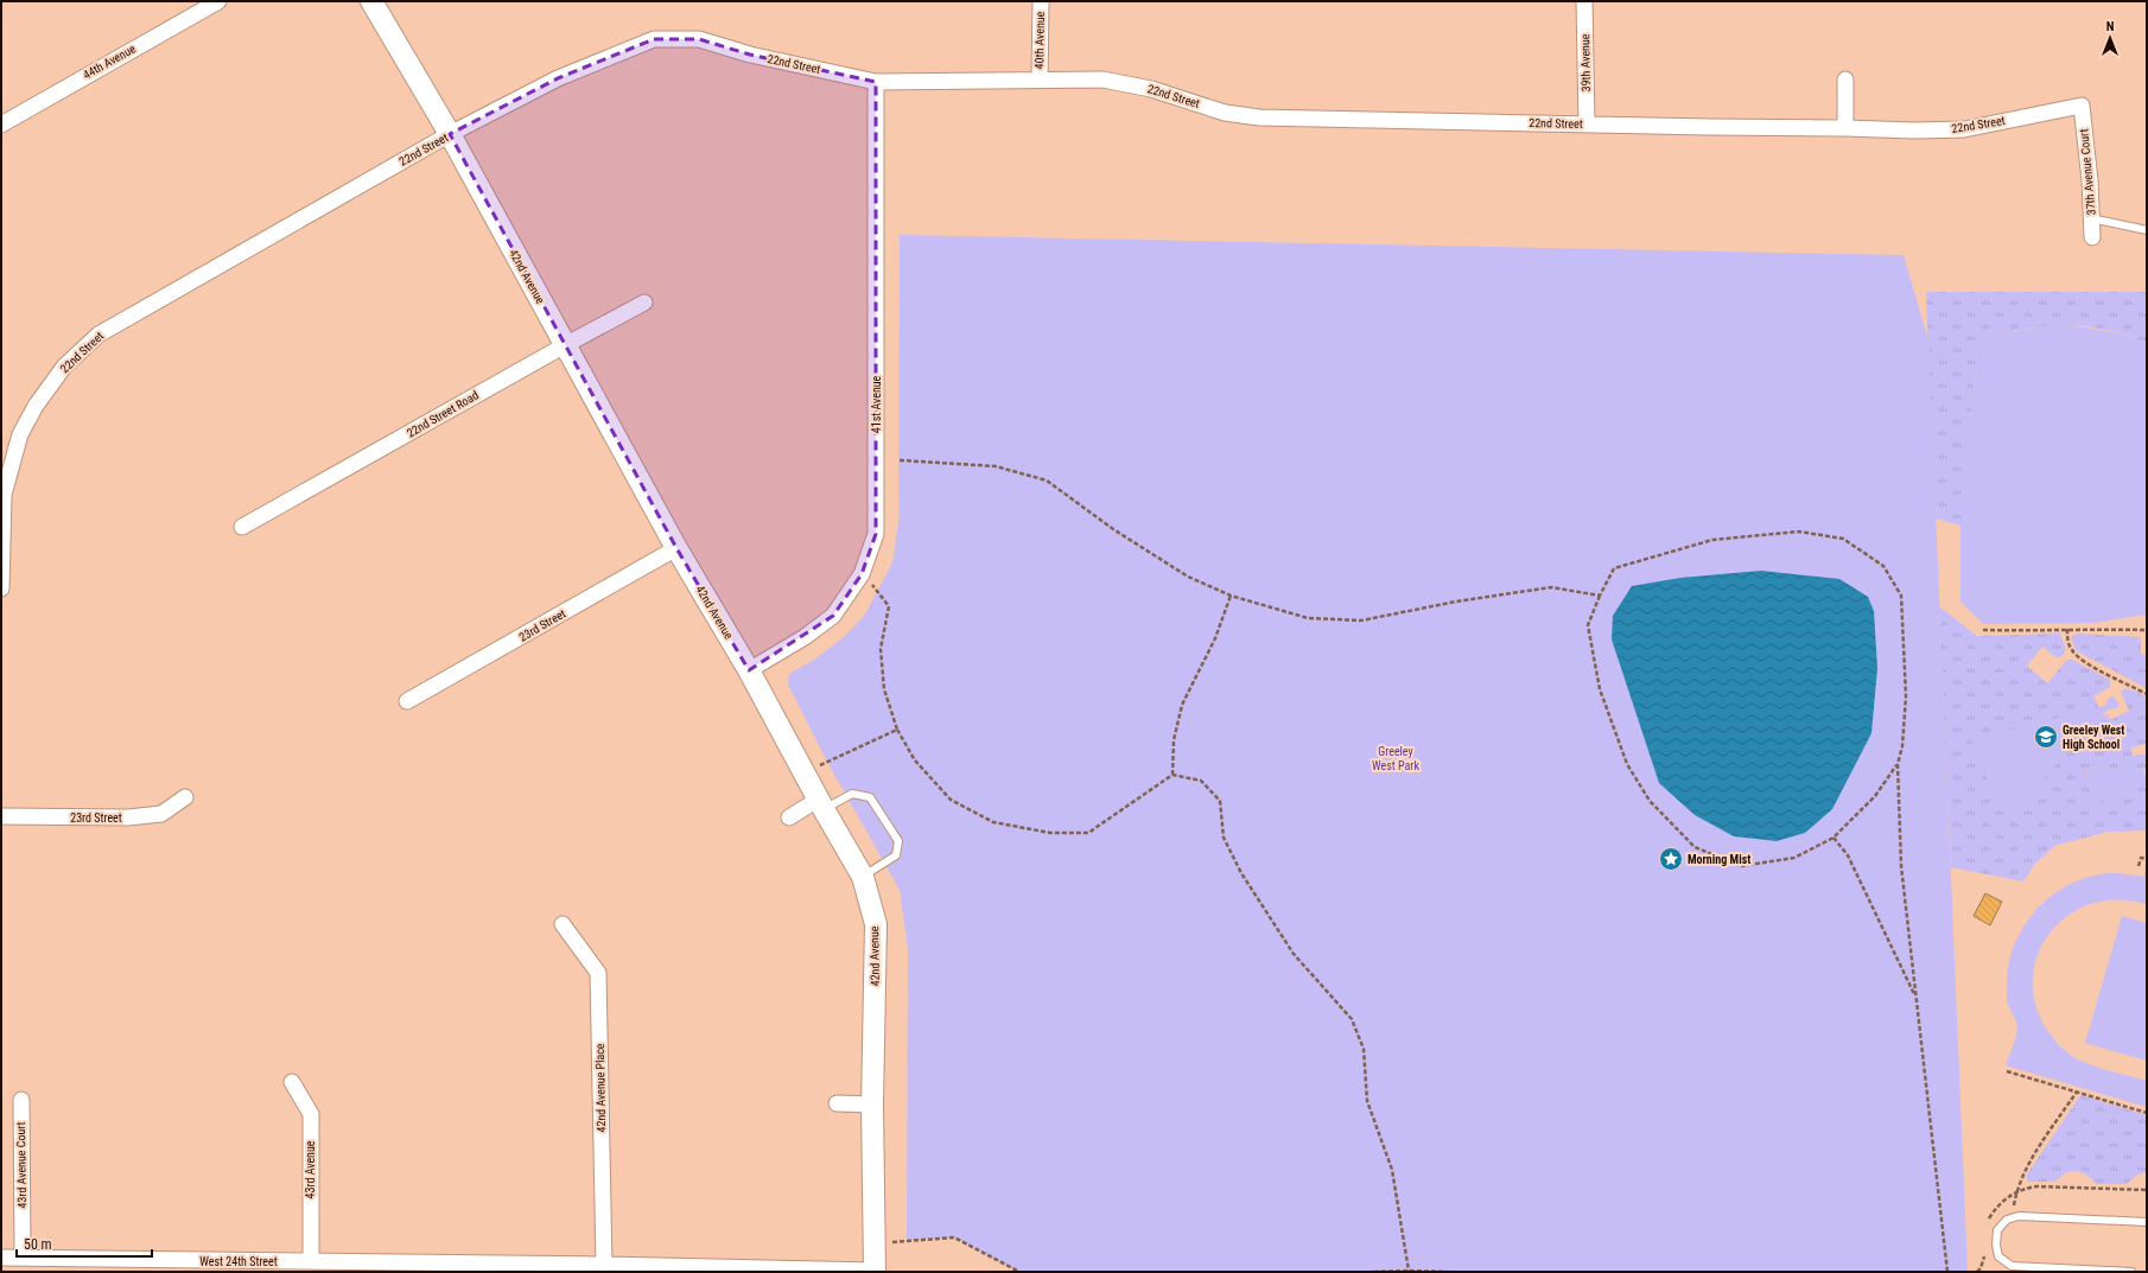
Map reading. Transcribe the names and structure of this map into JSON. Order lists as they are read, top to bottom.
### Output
{
  "streets": {
    "street": [
      "40th Avenue",
      "44th Avenue",
      "39th Avenue",
      "22nd Street",
      "37th Avenue Court",
      "42nd Avenue",
      "41st Avenue",
      "22nd Street Road",
      "23rd Street",
      "42nd Avenue Place",
      "43rd Avenue Court",
      "43rd Avenue",
      "West 24th Street"
    ]
  },
  "crossings": [
    ["40th Avenue", "22nd Street"],
    ["39th Avenue", "22nd Street"],
    ["22nd Street", "37th Avenue Court"],
    ["22nd Street", "42nd Avenue"],
    ["22nd Street", "41st Avenue"],
    ["42nd Avenue", "41st Avenue"],
    ["42nd Avenue", "22nd Street Road"],
    ["42nd Avenue", "23rd Street"],
    ["42nd Avenue", "West 24th Street"],
    ["42nd Avenue Place", "West 24th Street"],
    ["43rd Avenue Court", "West 24th Street"],
    ["43rd Avenue", "West 24th Street"]
  ],
  "parks": ["Greeley West Park"],
  "places": {
    "school or university": ["Greeley West High School"],
    "place": ["Morning Mist"]
  },
  "scale_bar": "50 m",
  "north": "top"
}
